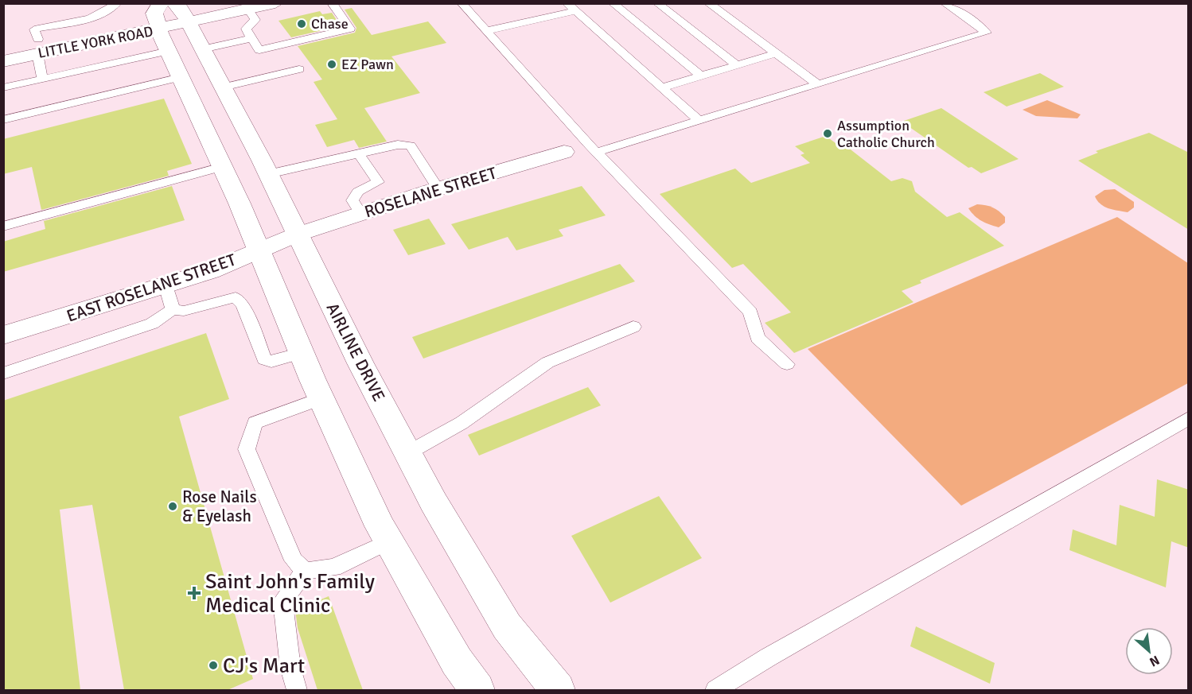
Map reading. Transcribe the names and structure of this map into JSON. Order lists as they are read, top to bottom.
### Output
{
  "streets": {
    "main road": [
      "LITTLE YORK ROAD",
      "ROSELANE STREET",
      "EAST ROSELANE STREET",
      "AIRLINE DRIVE"
    ]
  },
  "crossings": [
    ["LITTLE YORK ROAD", "AIRLINE DRIVE"],
    ["ROSELANE STREET", "EAST ROSELANE STREET"],
    ["ROSELANE STREET", "AIRLINE DRIVE"],
    ["EAST ROSELANE STREET", "AIRLINE DRIVE"]
  ],
  "places": {
    "other": [
      "Chase",
      "EZ Pawn",
      "Assumption Catholic Church",
      "Rose Nails & Eyelash",
      "CJ's Mart"
    ],
    "health": ["Saint John's Family Medical Clinic"]
  },
  "north": "bottom right"
}
